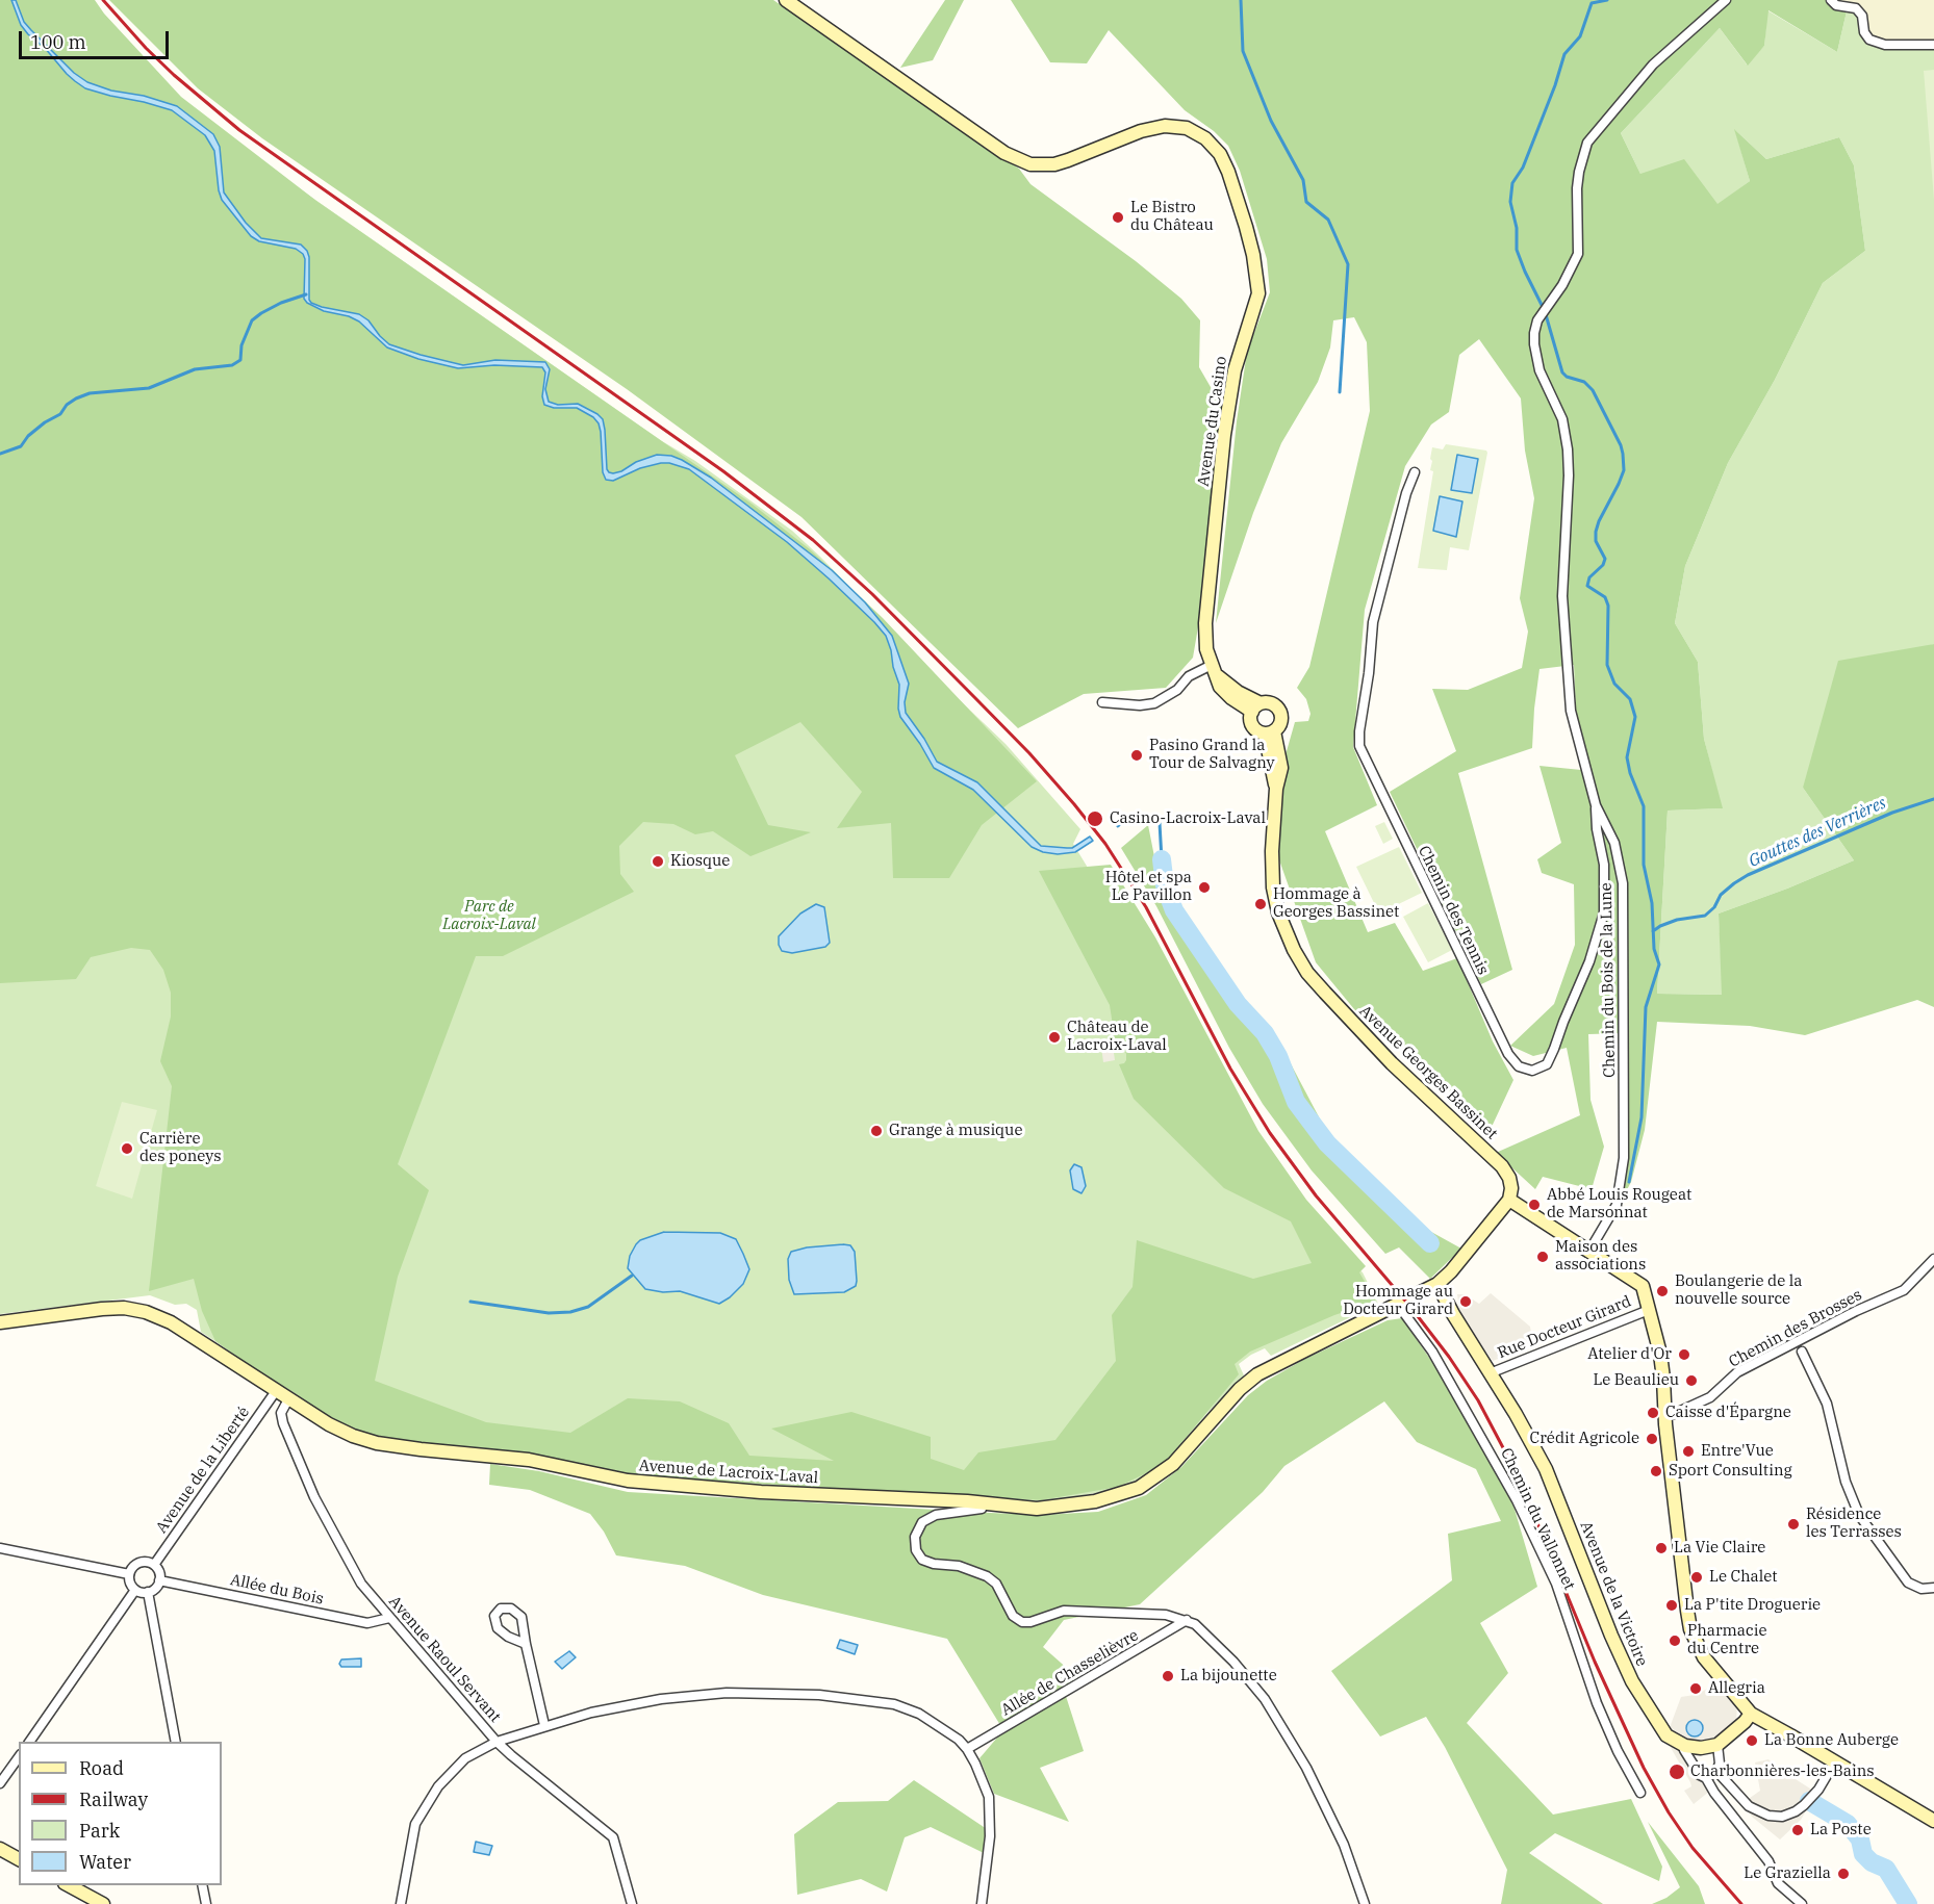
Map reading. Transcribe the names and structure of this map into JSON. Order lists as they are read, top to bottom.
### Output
{
  "streets": {
    "street": [
      "Avenue du Casino",
      "Chemin des Tennis",
      "Chemin du Bois de la Lune",
      "Avenue Georges Bassinet",
      "Rue Docteur Girard",
      "Chemin des Brosses",
      "Avenue de la Liberté",
      "Avenue de Lacroix-Laval",
      "Chemin du Vallonnet",
      "Allée du Bois",
      "Avenue de la Victoire",
      "Avenue Raoul Servant",
      "Allée de Chasselièvre"
    ]
  },
  "crossings": [
    ["Chemin des Tennis", "Chemin du Bois de la Lune"],
    ["Avenue Georges Bassinet", "Avenue de Lacroix-Laval"],
    ["Rue Docteur Girard", "Avenue de la Victoire"],
    ["Avenue de la Liberté", "Avenue de Lacroix-Laval"],
    ["Avenue de la Liberté", "Allée du Bois"],
    ["Avenue de Lacroix-Laval", "Chemin du Vallonnet"],
    ["Avenue de Lacroix-Laval", "Avenue de la Victoire"],
    ["Avenue de Lacroix-Laval", "Avenue Raoul Servant"],
    ["Allée du Bois", "Avenue Raoul Servant"]
  ],
  "water": ["Gouttes des Verrières"],
  "parks": ["Parc de Lacroix-Laval"],
  "places": [
    "Le Bistro du Château",
    "Pasino Grand la Tour de Salvagny",
    "Casino-Lacroix-Laval",
    "Kiosque",
    "Hôtel et spa Le Pavillon",
    "Hommage à Georges Bassinet",
    "Château de Lacroix-Laval",
    "Grange à musique",
    "Carrière des poneys",
    "Abbé Louis Rougeat de Marsonnat",
    "Maison des associations",
    "Boulangerie de la nouvelle source",
    "Hommage au Docteur Girard",
    "Atelier d'Or",
    "Le Beaulieu",
    "Caisse d'Épargne",
    "Crédit Agricole",
    "Entre'Vue",
    "Sport Consulting",
    "Résidence les Terrasses",
    "La Vie Claire",
    "Le Chalet",
    "La P'tite Droguerie",
    "Pharmacie du Centre",
    "La bijounette",
    "Allegria",
    "La Bonne Auberge",
    "Charbonnières-les-Bains",
    "La Poste",
    "Le Graziella"
  ],
  "legend": [
    "Road",
    "Railway",
    "Park",
    "Water"
  ],
  "scale_bar": "100 m"
}
